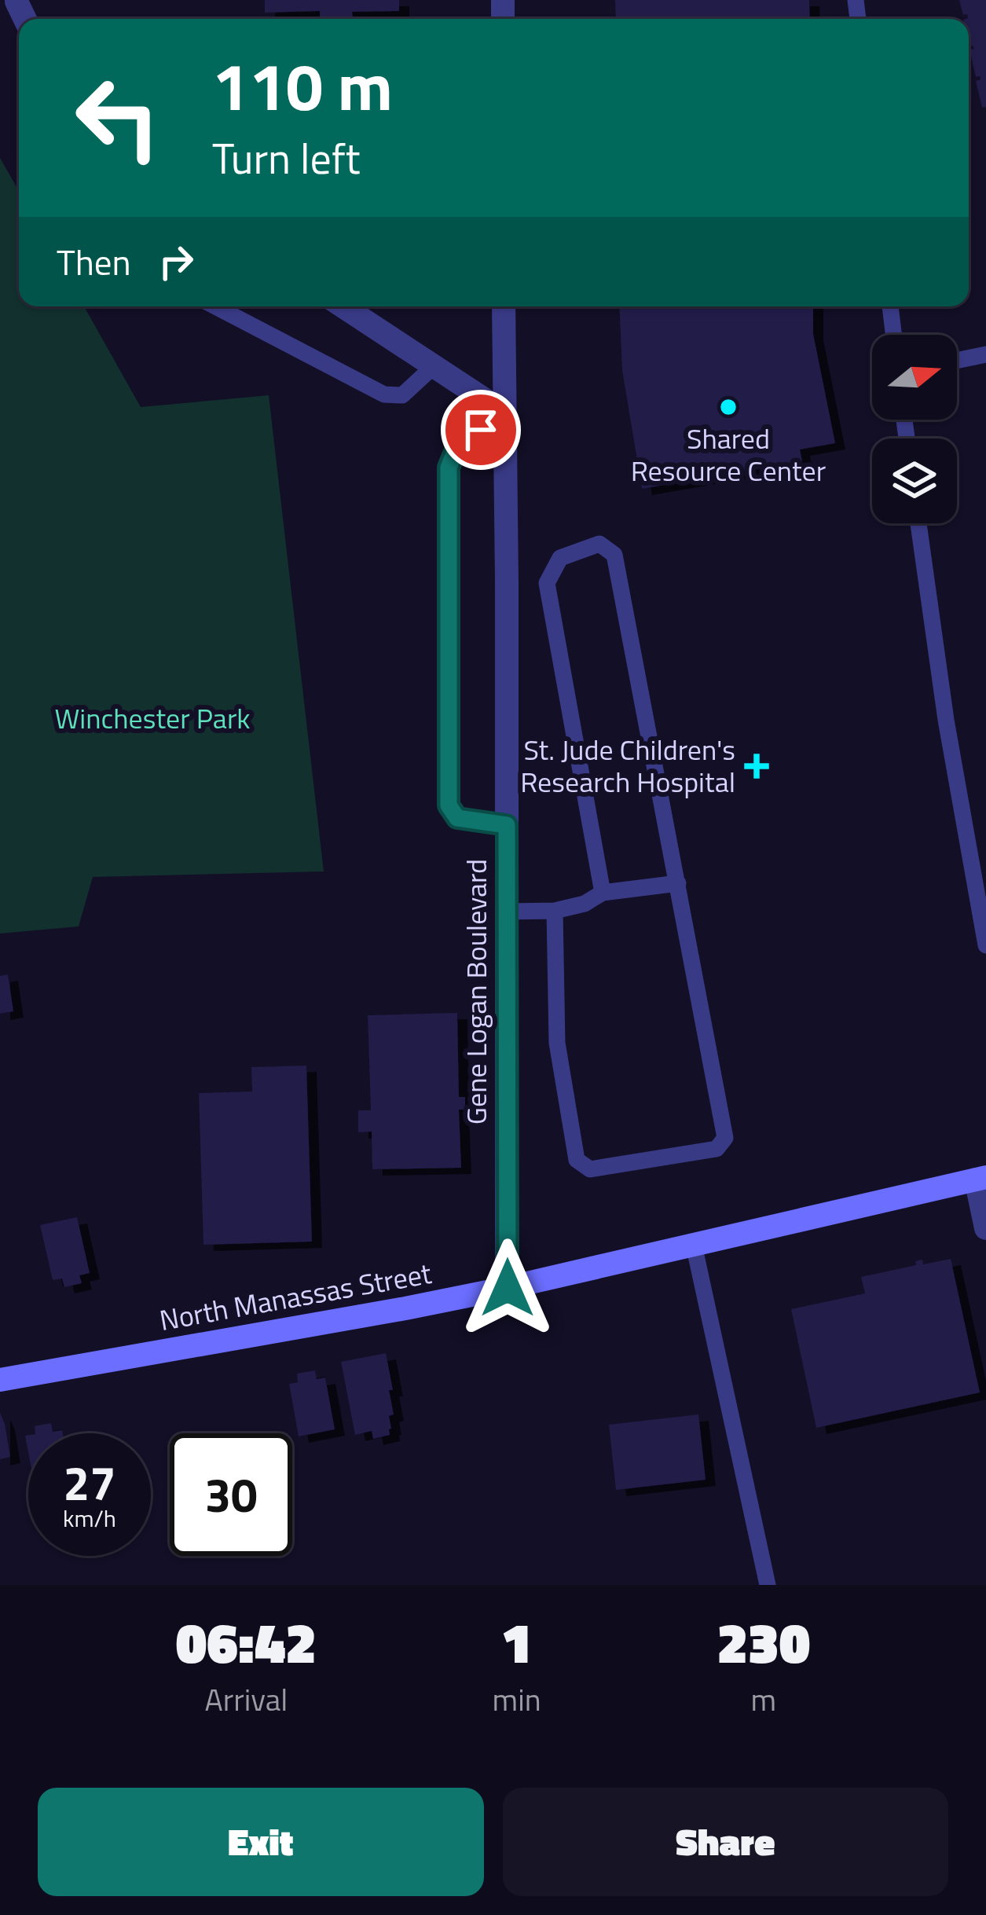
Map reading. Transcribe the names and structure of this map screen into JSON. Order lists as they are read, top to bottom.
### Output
{
  "streets": {
    "street": ["Gene Logan Boulevard", "North Manassas Street"]
  },
  "crossings": [
    ["Gene Logan Boulevard", "North Manassas Street"]
  ],
  "parks": ["Winchester Park"],
  "places": {
    "other": ["Shared Resource Center"],
    "health": ["St. Jude Children's Research Hospital"]
  },
  "north": "right",
  "page": {
    "turn": ["110 m", "Turn left"],
    "then": "Then",
    "speed": "27 km/h",
    "limit": "30",
    "eta": [
      "06:42",
      "Arrival",
      "1",
      "min",
      "230",
      "m"
    ],
    "buttons": ["Exit", "Share"]
  }
}
